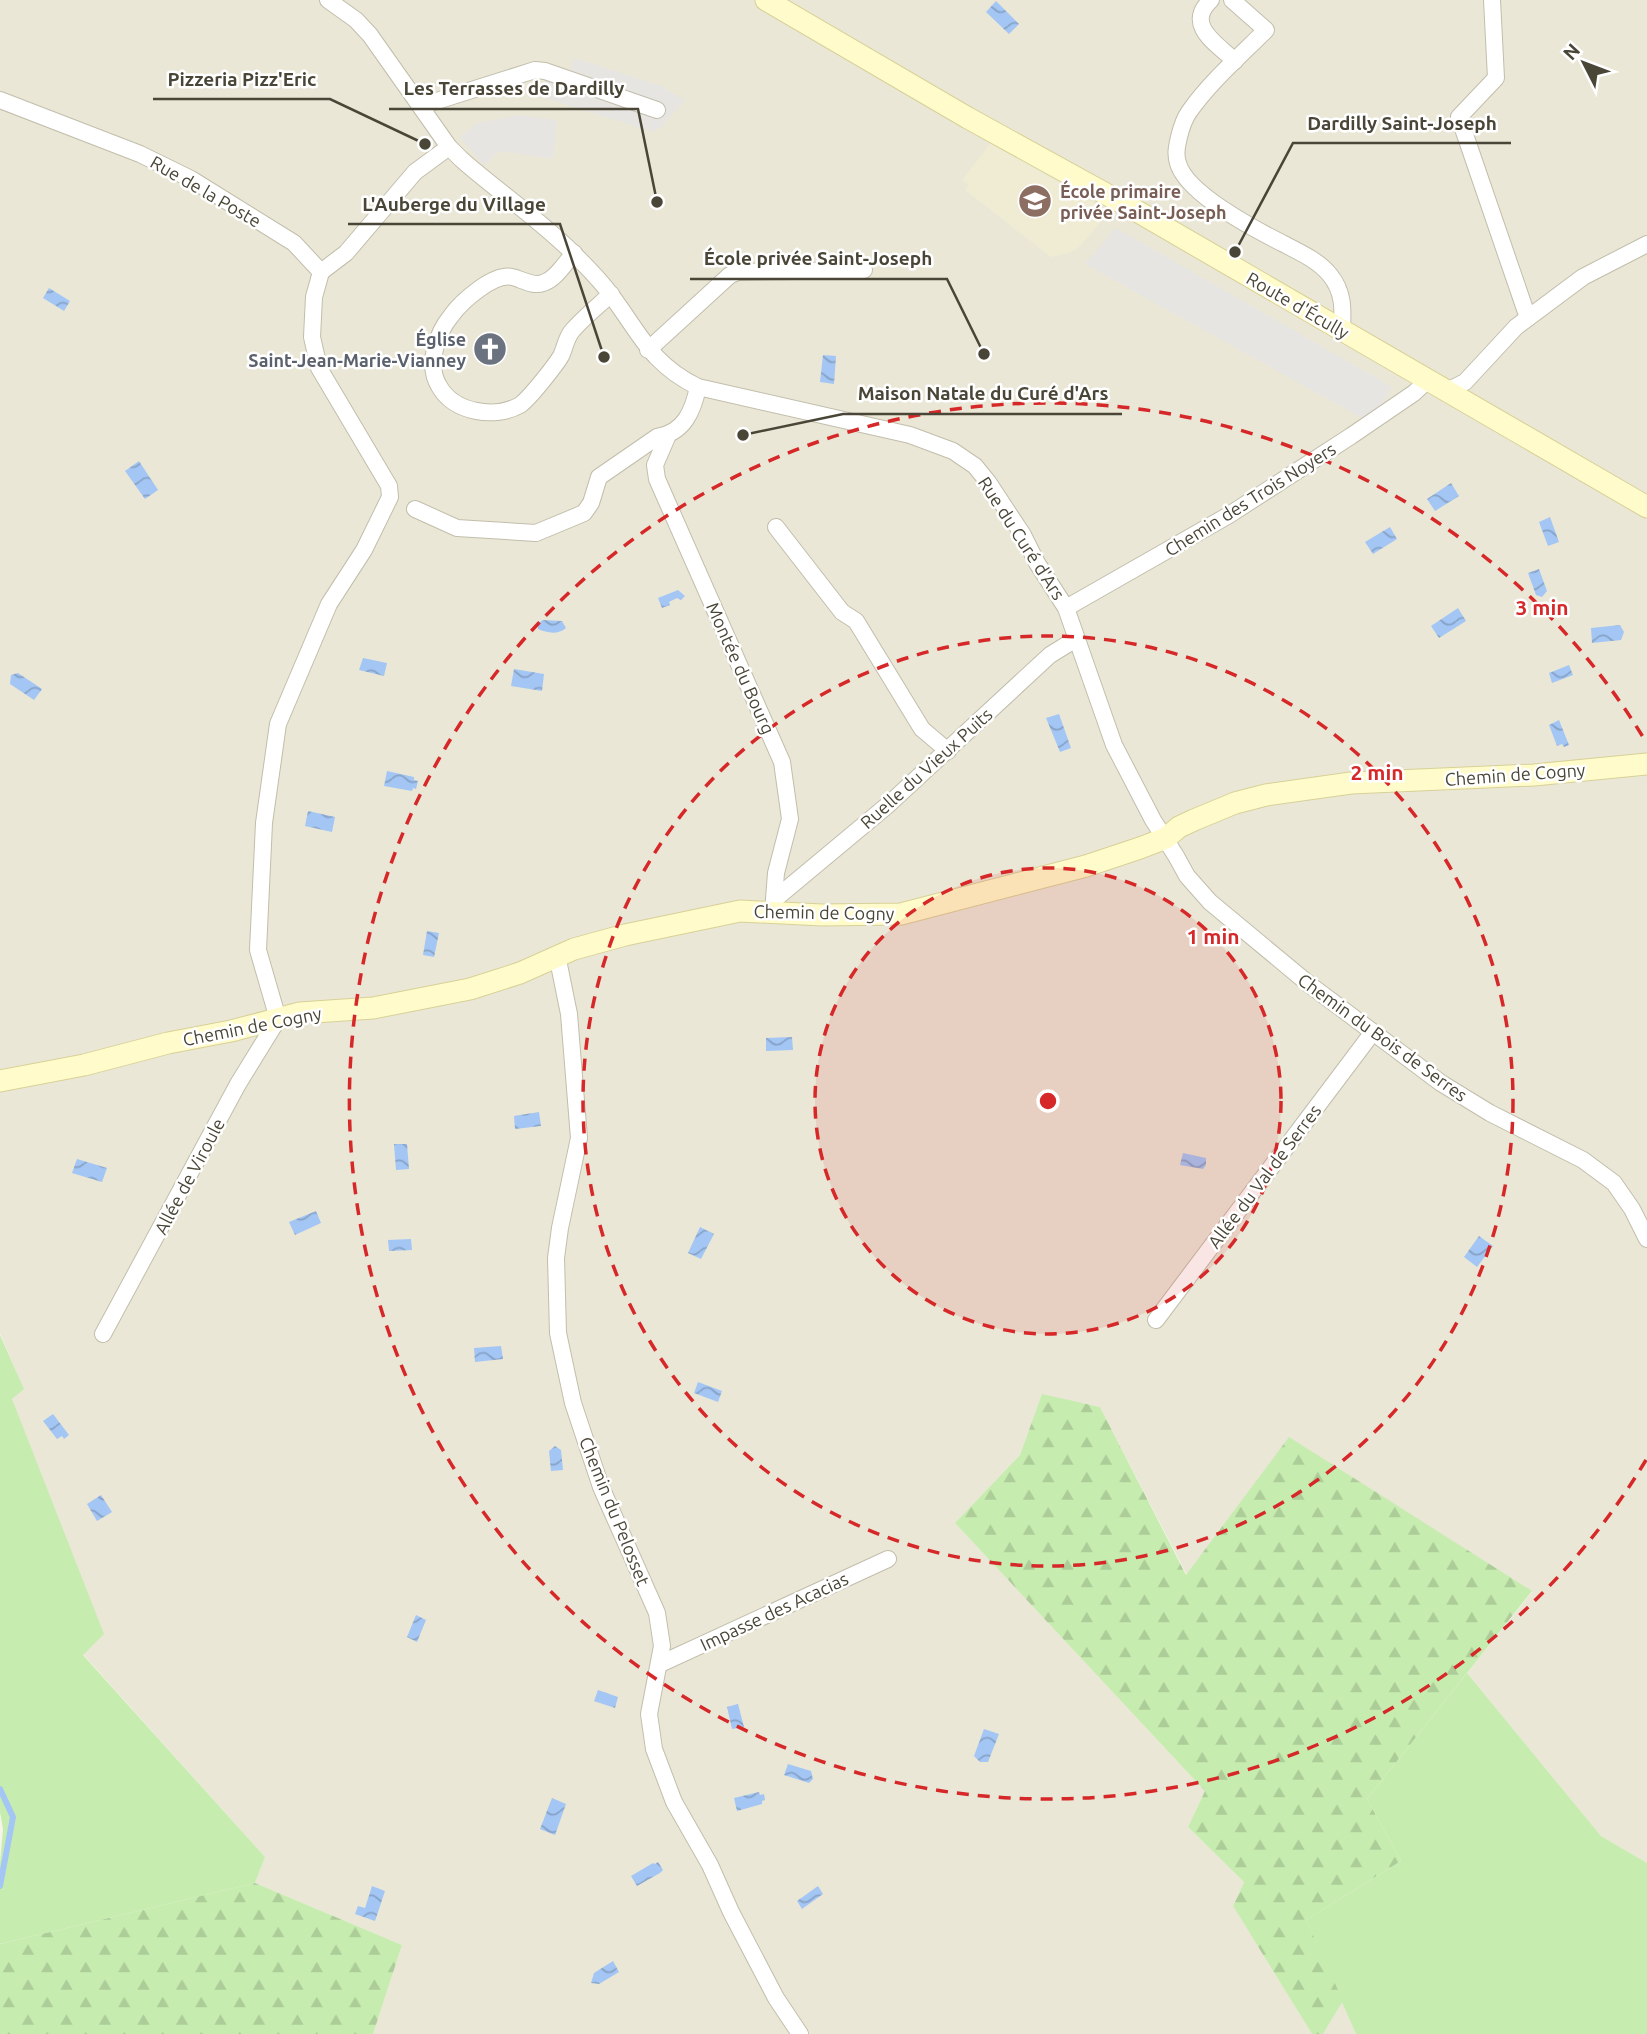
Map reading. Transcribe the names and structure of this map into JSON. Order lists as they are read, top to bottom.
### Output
{
  "streets": {
    "street": [
      "Rue de la Poste",
      "Route d'Écully",
      "Chemin des Trois Noyers",
      "Rue du Curé d'Ars",
      "Montée du Bourg",
      "Ruelle du Vieux Puits",
      "Chemin de Cogny",
      "Chemin du Bois de Serres",
      "Allée de Viroule",
      "Allée du Val de Serres",
      "Chemin du Pelosset",
      "Impasse des Acacias"
    ]
  },
  "crossings": [
    ["Route d'Écully", "Chemin des Trois Noyers"],
    ["Chemin des Trois Noyers", "Rue du Curé d'Ars"],
    ["Rue du Curé d'Ars", "Ruelle du Vieux Puits"],
    ["Rue du Curé d'Ars", "Chemin de Cogny"],
    ["Rue du Curé d'Ars", "Chemin du Bois de Serres"],
    ["Montée du Bourg", "Ruelle du Vieux Puits"],
    ["Montée du Bourg", "Chemin de Cogny"],
    ["Ruelle du Vieux Puits", "Chemin de Cogny"],
    ["Chemin de Cogny", "Chemin du Bois de Serres"],
    ["Chemin de Cogny", "Allée de Viroule"],
    ["Chemin de Cogny", "Chemin du Pelosset"],
    ["Chemin du Bois de Serres", "Allée du Val de Serres"],
    ["Chemin du Pelosset", "Impasse des Acacias"]
  ],
  "places": {
    "other": [
      "Pizzeria Pizz'Eric",
      "Les Terrasses de Dardilly",
      "Dardilly Saint-Joseph",
      "École privée Saint-Joseph",
      "L'Auberge du Village",
      "Maison Natale du Curé d'Ars"
    ],
    "school or university": ["École primaire privée Saint-Joseph"],
    "church": ["Église Saint-Jean-Marie-Vianney"]
  },
  "north": "top left",
  "rings": ["3 min", "2 min", "1 min"]
}
